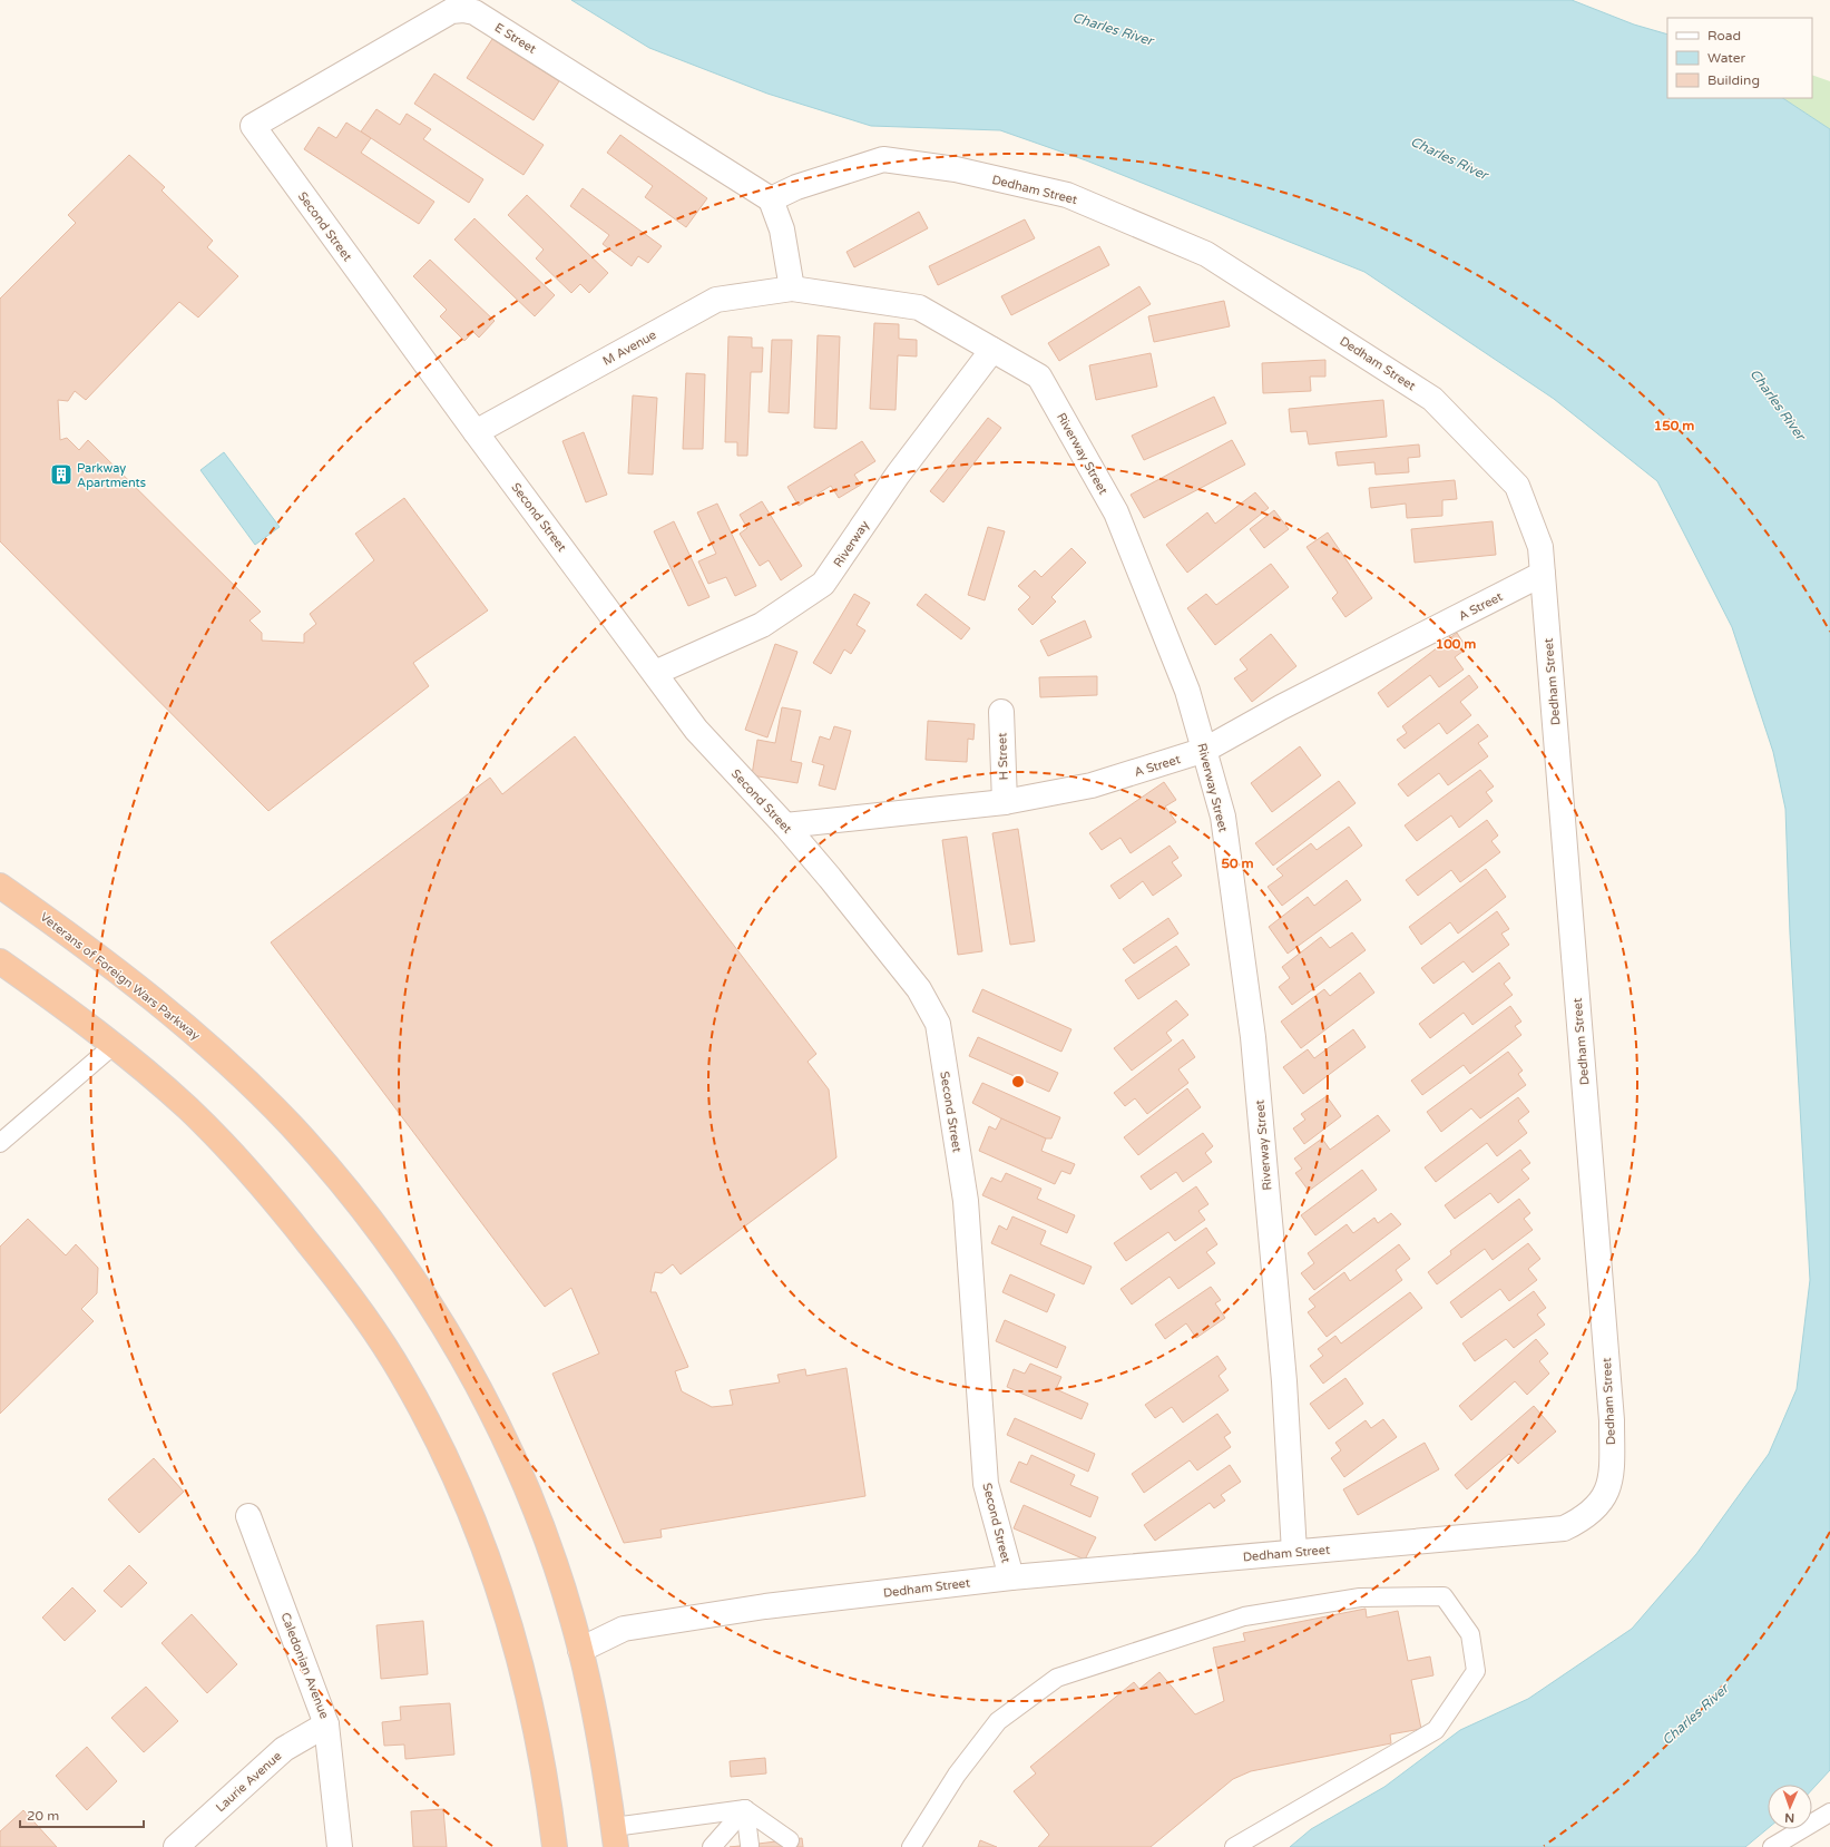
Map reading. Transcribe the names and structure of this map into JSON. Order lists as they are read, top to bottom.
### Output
{
  "streets": {
    "highway": ["Veterans of Foreign Wars Parkway"],
    "street": [
      "E Street",
      "Dedham Street",
      "Second Street",
      "M Avenue",
      "Riverway Street",
      "Riverway",
      "A Street",
      "H Street",
      "Caledonian Avenue",
      "Laurie Avenue"
    ]
  },
  "crossings": [
    ["E Street", "Dedham Street"],
    ["E Street", "Second Street"],
    ["Dedham Street", "Second Street"],
    ["Dedham Street", "Riverway Street"],
    ["Dedham Street", "A Street"],
    ["Dedham Street", "Veterans of Foreign Wars Parkway"],
    ["Second Street", "M Avenue"],
    ["Second Street", "Riverway"],
    ["Second Street", "A Street"],
    ["M Avenue", "Riverway Street"],
    ["Riverway Street", "Riverway"],
    ["Riverway Street", "A Street"],
    ["A Street", "H Street"],
    ["Caledonian Avenue", "Laurie Avenue"]
  ],
  "water": ["Charles River"],
  "places": {
    "building": ["Parkway Apartments"]
  },
  "legend": ["Road", "Water", "Building"],
  "scale_bar": "20 m",
  "north": "bottom",
  "rings": ["150 m", "100 m", "50 m"]
}
